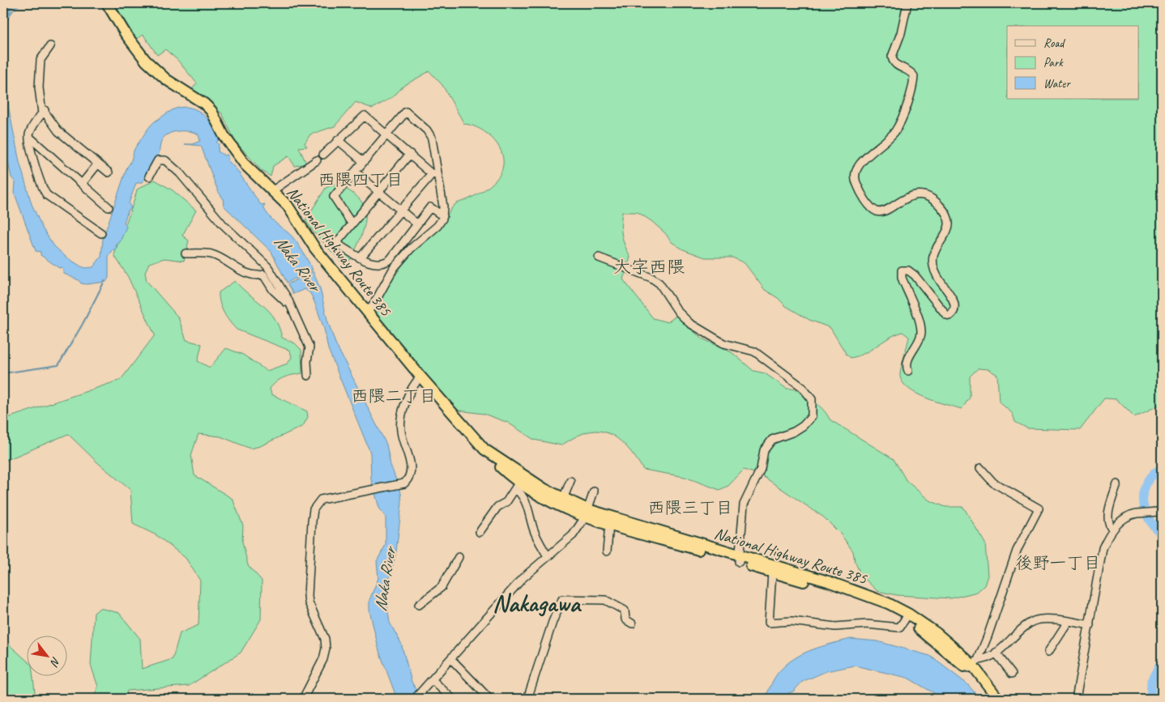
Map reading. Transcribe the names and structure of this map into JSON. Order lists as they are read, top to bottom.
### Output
{
  "streets": {
    "highway": ["National Highway Route 385"]
  },
  "districts": [
    "西隈四丁目",
    "大字西隈",
    "西隈二丁目",
    "西隈三丁目",
    "後野一丁目",
    "Nakagawa"
  ],
  "water": ["Naka River"],
  "legend": ["Road", "Park", "Water"],
  "north": "bottom right"
}
